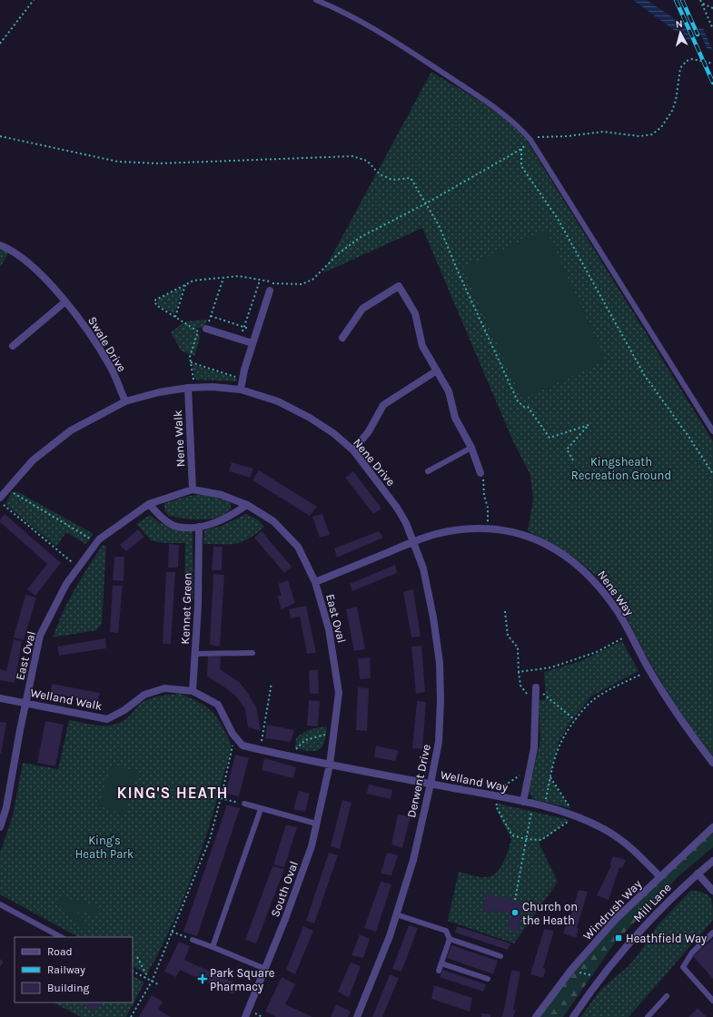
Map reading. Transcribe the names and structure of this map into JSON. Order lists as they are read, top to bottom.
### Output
{
  "streets": {
    "street": [
      "Swale Drive",
      "Nene Walk",
      "Nene Drive",
      "Nene Way",
      "Kennet Green",
      "East Oval",
      "Welland Walk",
      "Derwent Drive",
      "Welland Way",
      "South Oval",
      "Mill Lane",
      "Windrush Way"
    ]
  },
  "crossings": [
    ["Swale Drive", "Nene Drive"],
    ["Nene Walk", "Nene Drive"],
    ["Nene Walk", "East Oval"],
    ["Nene Drive", "Nene Way"],
    ["Nene Drive", "Derwent Drive"],
    ["Nene Way", "East Oval"],
    ["Nene Way", "Derwent Drive"],
    ["Kennet Green", "Welland Walk"],
    ["East Oval", "Welland Walk"],
    ["East Oval", "Welland Way"],
    ["East Oval", "South Oval"],
    ["Derwent Drive", "Welland Way"],
    ["Welland Way", "South Oval"],
    ["Welland Way", "Windrush Way"]
  ],
  "districts": ["KING'S HEATH"],
  "parks": ["Kingsheath Recreation Ground", "King's Heath Park"],
  "places": {
    "other": ["Church on the Heath"],
    "transit": ["Heathfield Way"],
    "health": ["Park Square Pharmacy"]
  },
  "legend": ["Road", "Railway", "Building"],
  "north": "top"
}
